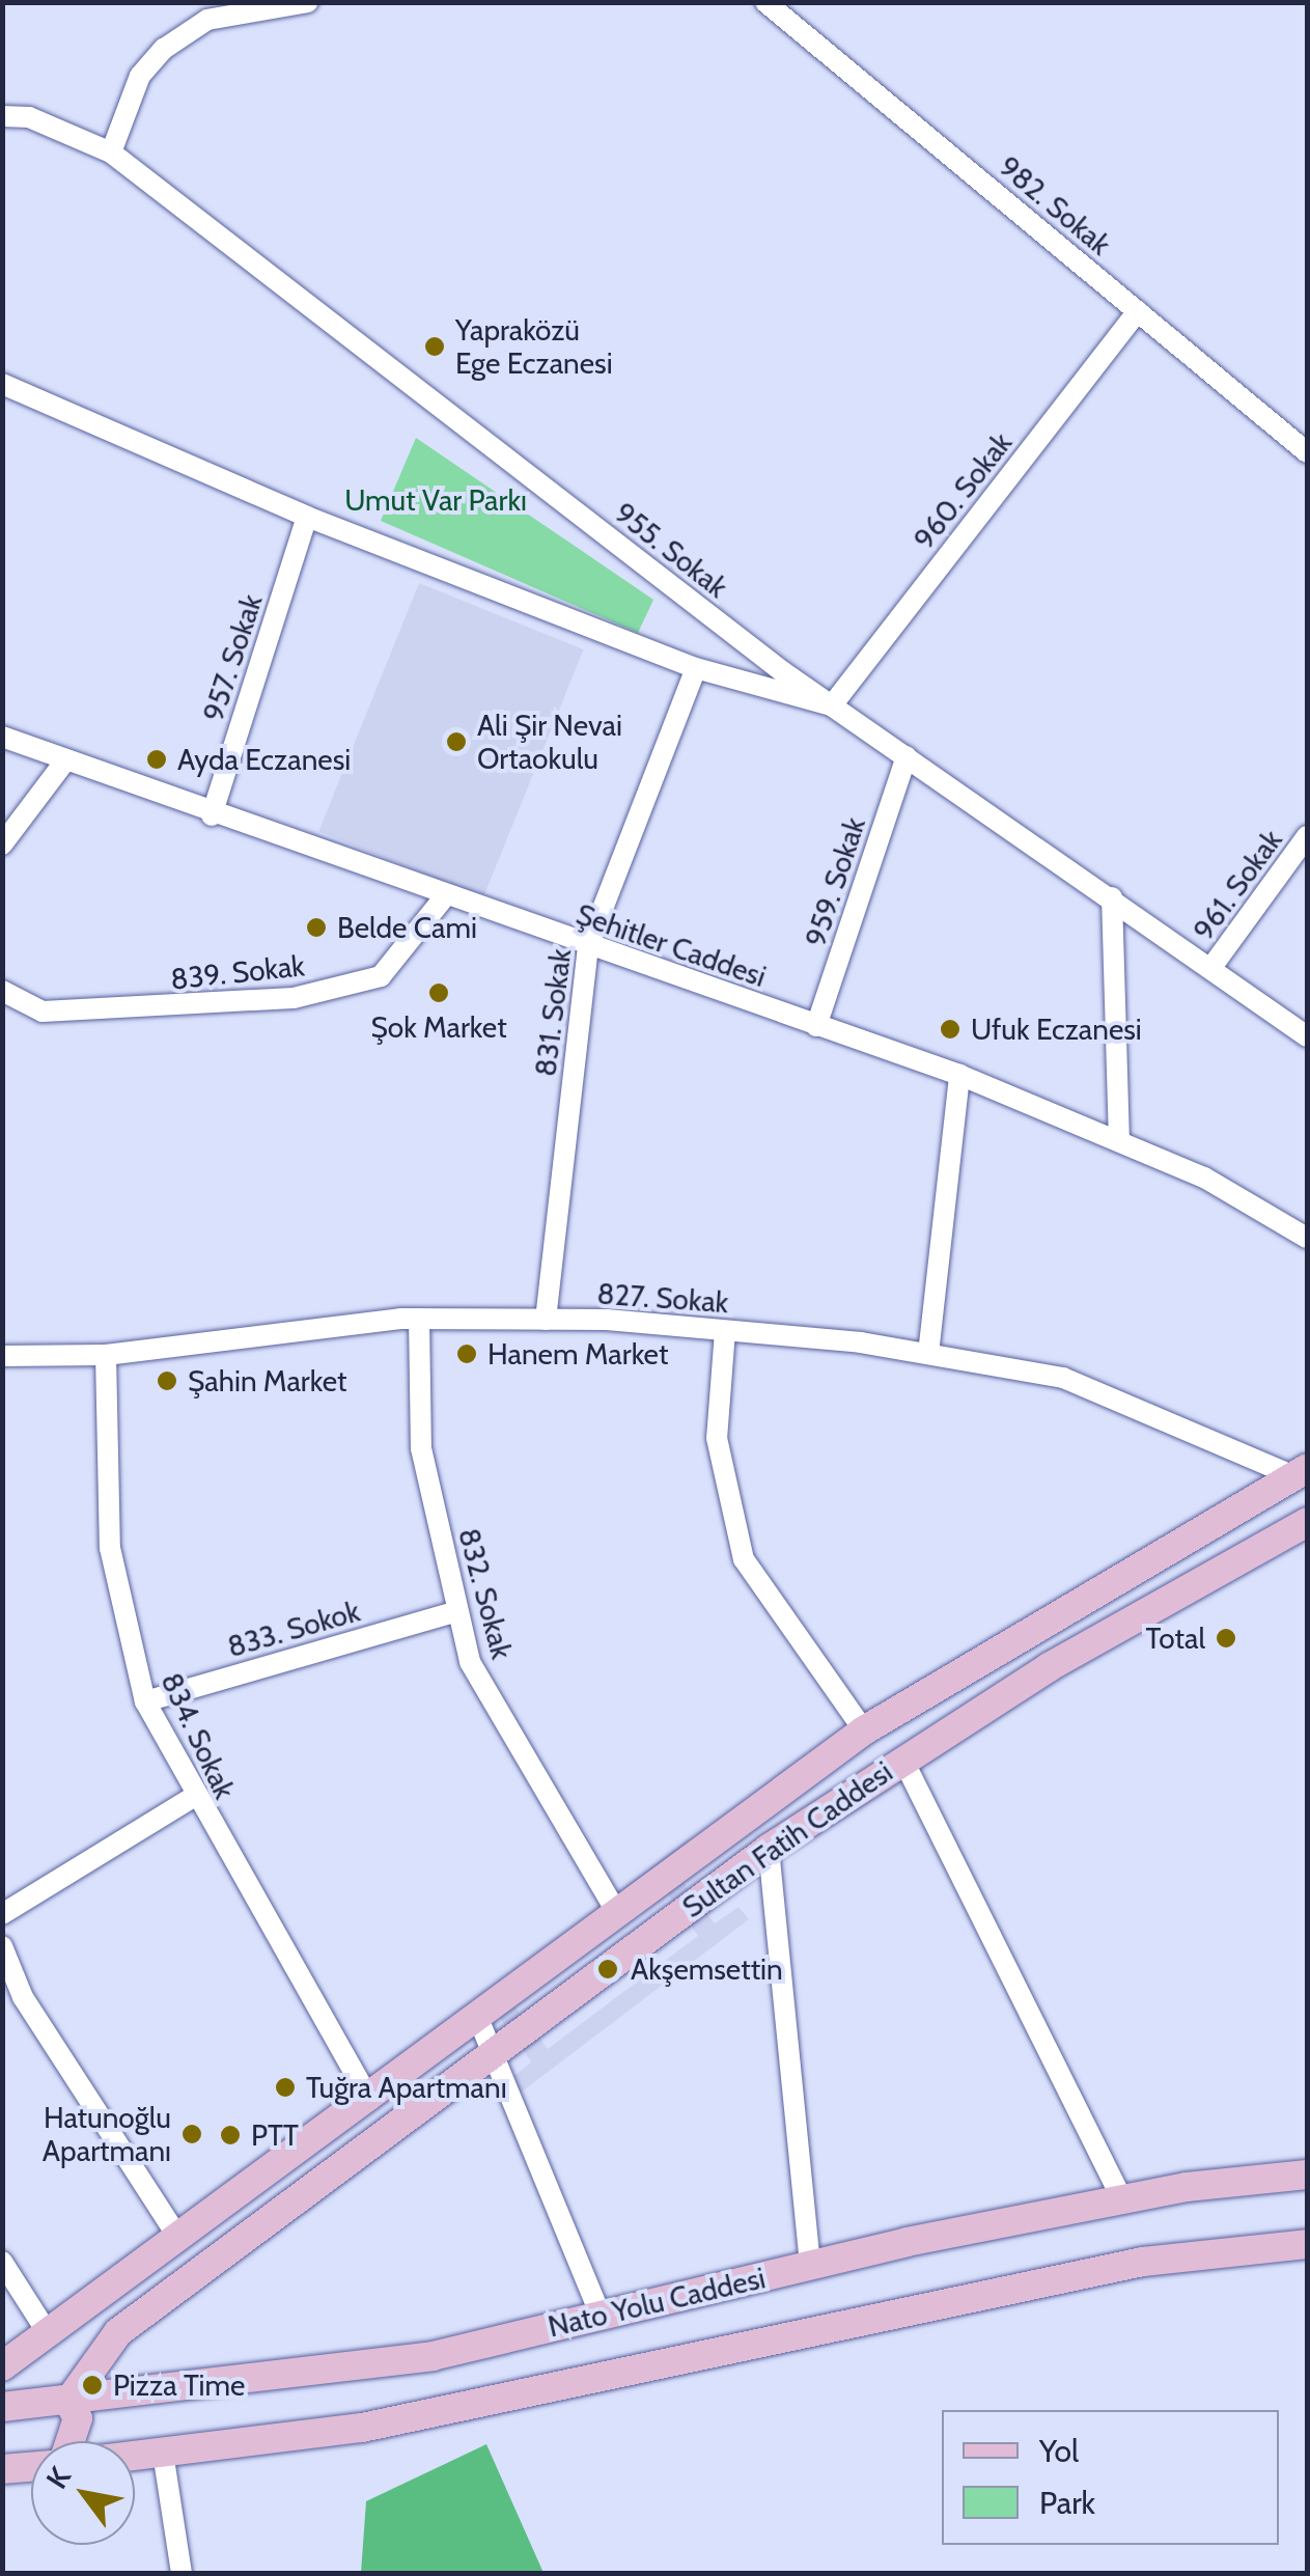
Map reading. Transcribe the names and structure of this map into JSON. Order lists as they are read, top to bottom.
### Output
{
  "streets": {
    "main road": ["Sultan Fatih Caddesi", "Nato Yolu Caddesi"],
    "street": [
      "982. Sokak",
      "960. Sokak",
      "955. Sokak",
      "957. Sokak",
      "959. Sokak",
      "961. Sokak",
      "Şehitler Caddesi",
      "839. Sokak",
      "831. Sokak",
      "827. Sokak",
      "832. Sokak",
      "833. Sokok",
      "834. Sokak"
    ]
  },
  "crossings": [
    ["982. Sokak", "960. Sokak"],
    ["960. Sokak", "955. Sokak"],
    ["955. Sokak", "959. Sokak"],
    ["955. Sokak", "961. Sokak"],
    ["957. Sokak", "Şehitler Caddesi"],
    ["959. Sokak", "Şehitler Caddesi"],
    ["Şehitler Caddesi", "839. Sokak"],
    ["Şehitler Caddesi", "831. Sokak"],
    ["831. Sokak", "827. Sokak"],
    ["827. Sokak", "832. Sokak"],
    ["827. Sokak", "834. Sokak"],
    ["827. Sokak", "Sultan Fatih Caddesi"],
    ["832. Sokak", "833. Sokok"],
    ["832. Sokak", "Sultan Fatih Caddesi"],
    ["833. Sokok", "834. Sokak"],
    ["834. Sokak", "Sultan Fatih Caddesi"],
    ["Sultan Fatih Caddesi", "Nato Yolu Caddesi"]
  ],
  "parks": ["Umut Var Parkı"],
  "places": [
    "Yapraközü Ege Eczanesi",
    "Ali Şir Nevai Ortaokulu",
    "Ayda Eczanesi",
    "Belde Cami",
    "Şok Market",
    "Ufuk Eczanesi",
    "Hanem Market",
    "Şahin Market",
    "Total",
    "Akşemsettin",
    "Tuğra Apartmanı",
    "Hatunoğlu Apartmanı",
    "PTT",
    "Pizza Time"
  ],
  "legend": ["Yol", "Park"],
  "north": "top left"
}
